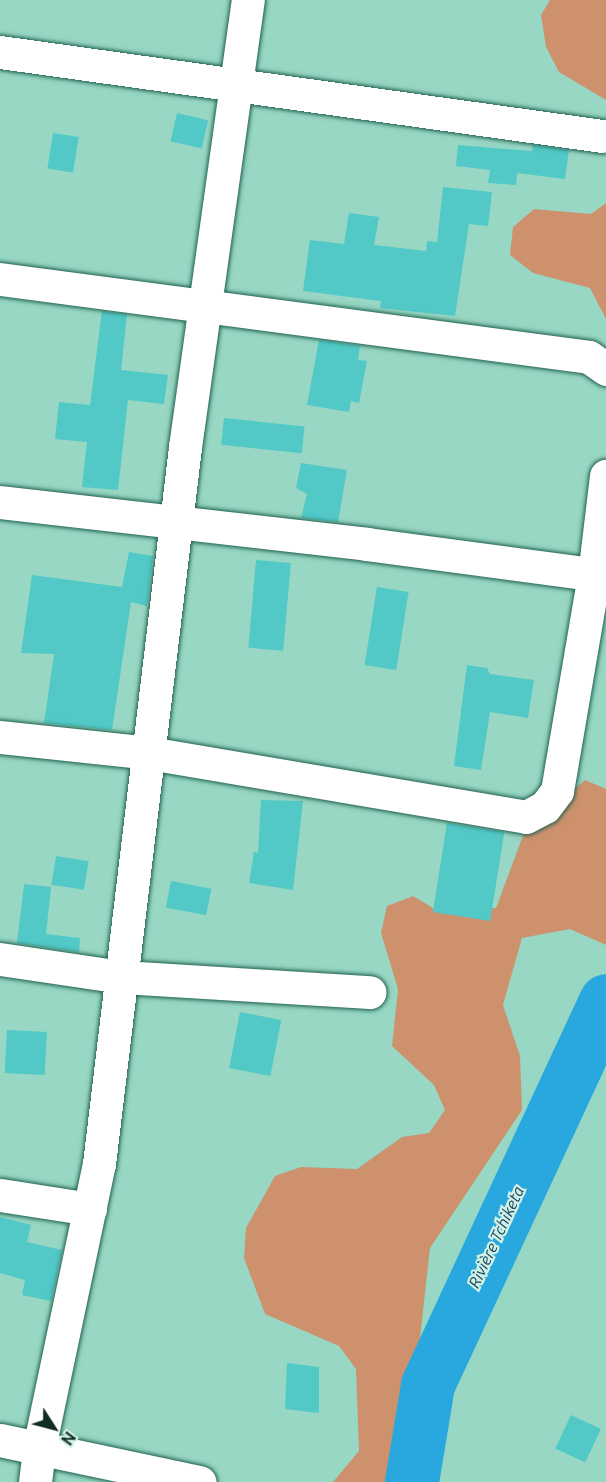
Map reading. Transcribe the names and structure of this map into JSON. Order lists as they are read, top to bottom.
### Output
{
  "water": ["Rivière Tchiketa"],
  "north": "bottom right"
}
